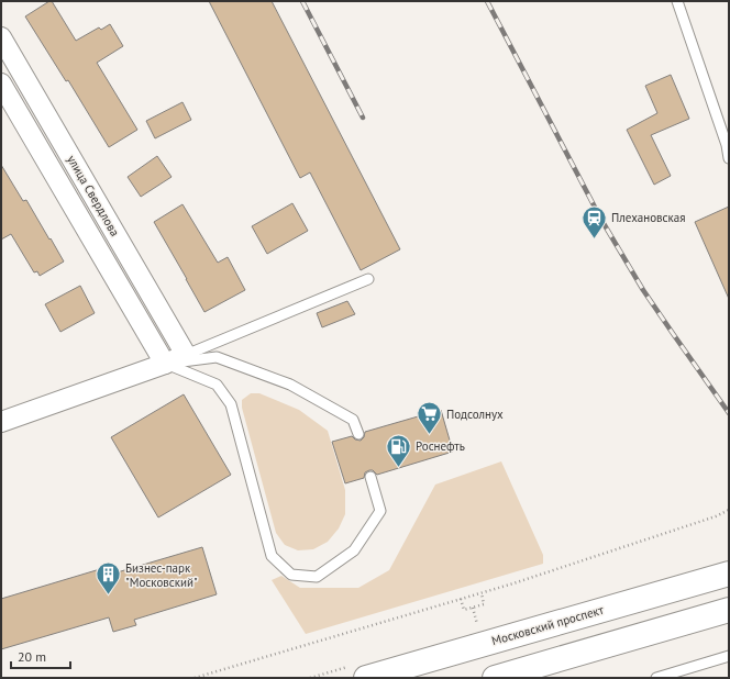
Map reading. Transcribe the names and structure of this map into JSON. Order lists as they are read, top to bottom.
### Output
{
  "streets": {
    "main road": ["Московский проспект"],
    "street": ["улица Свердлова"]
  },
  "places": {
    "station": ["Плехановская"],
    "supermarket": ["Подсолнух"],
    "fuel station": ["Роснефть"],
    "building": ["Бизнес-парк \"Московский\""]
  },
  "scale_bar": "20 m"
}
